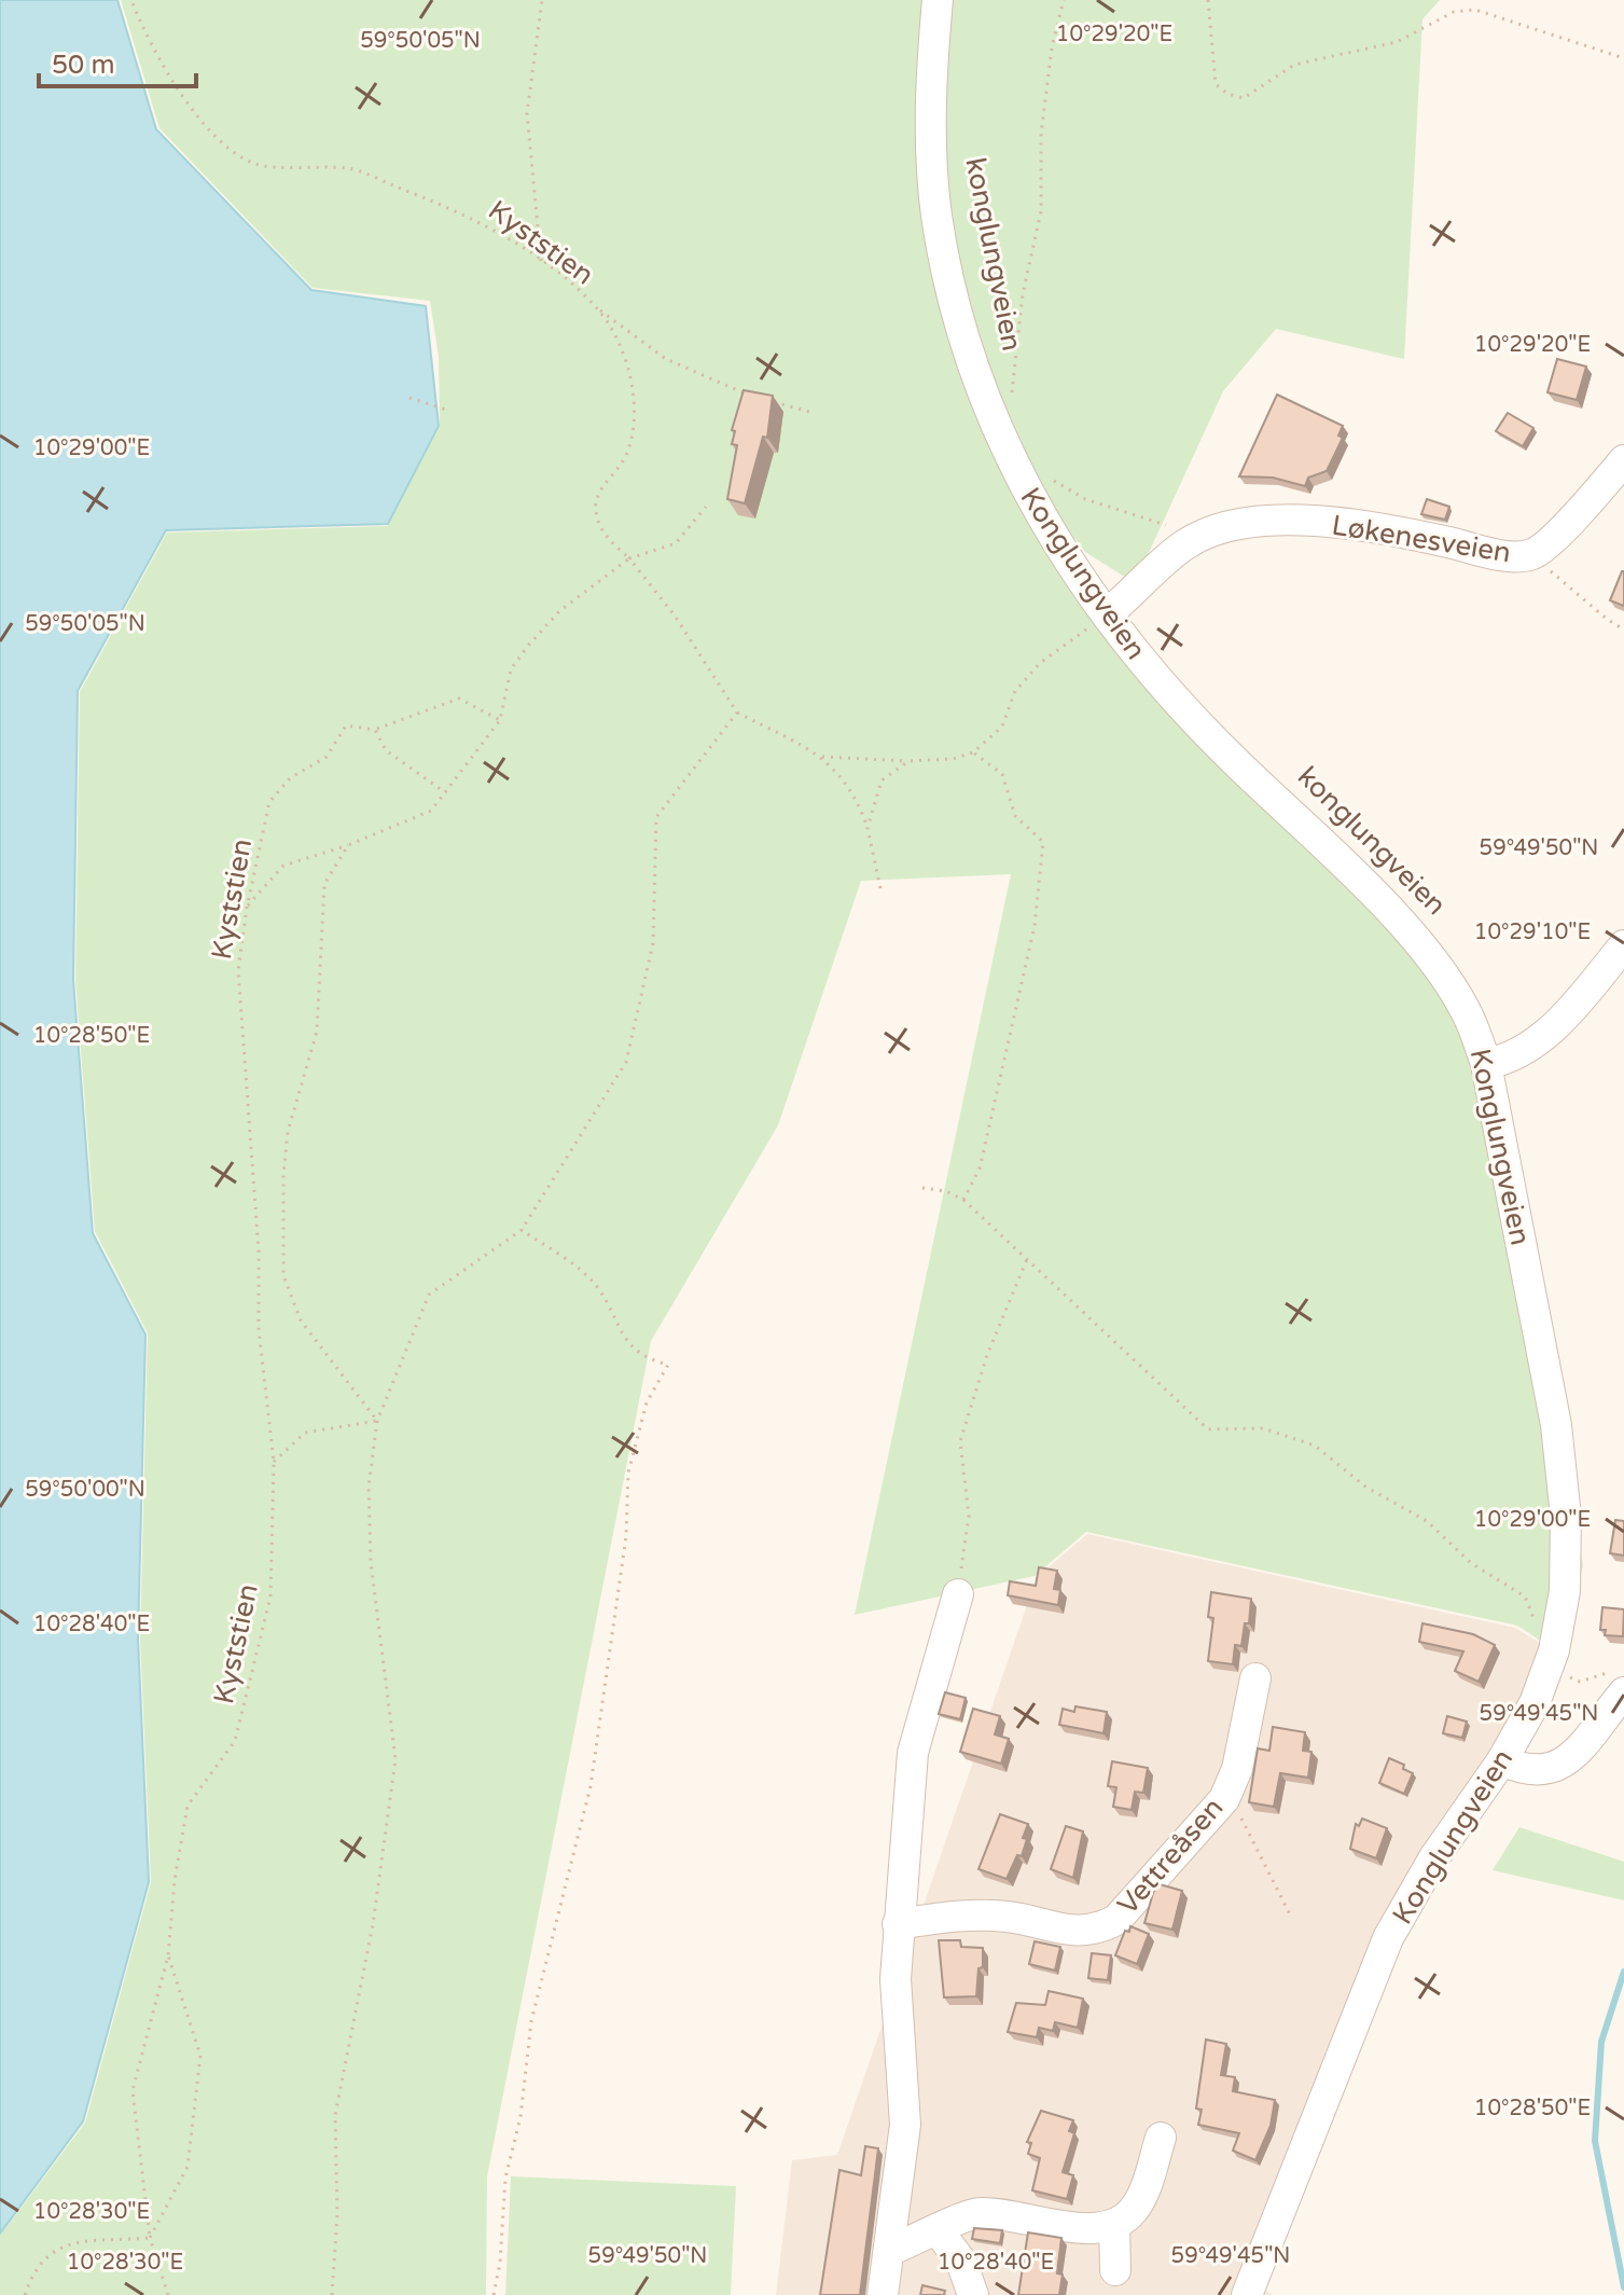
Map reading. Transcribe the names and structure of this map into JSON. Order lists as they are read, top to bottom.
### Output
{
  "streets": {
    "street": ["Løkenesveien", "Konglungveien", "Vettreåsen"],
    "path": ["Kyststien", "konglungveien"]
  },
  "crossings": [
    ["Løkenesveien", "Konglungveien"]
  ],
  "scale_bar": "50 m",
  "coordinates": [
    "10°29'20\"E",
    "59°50'05\"N",
    "10°29'00\"E",
    "59°49'50\"N",
    "10°29'10\"E",
    "10°28'50\"E",
    "59°50'00\"N",
    "10°28'40\"E",
    "59°49'45\"N",
    "10°28'30\"E"
  ]
}
